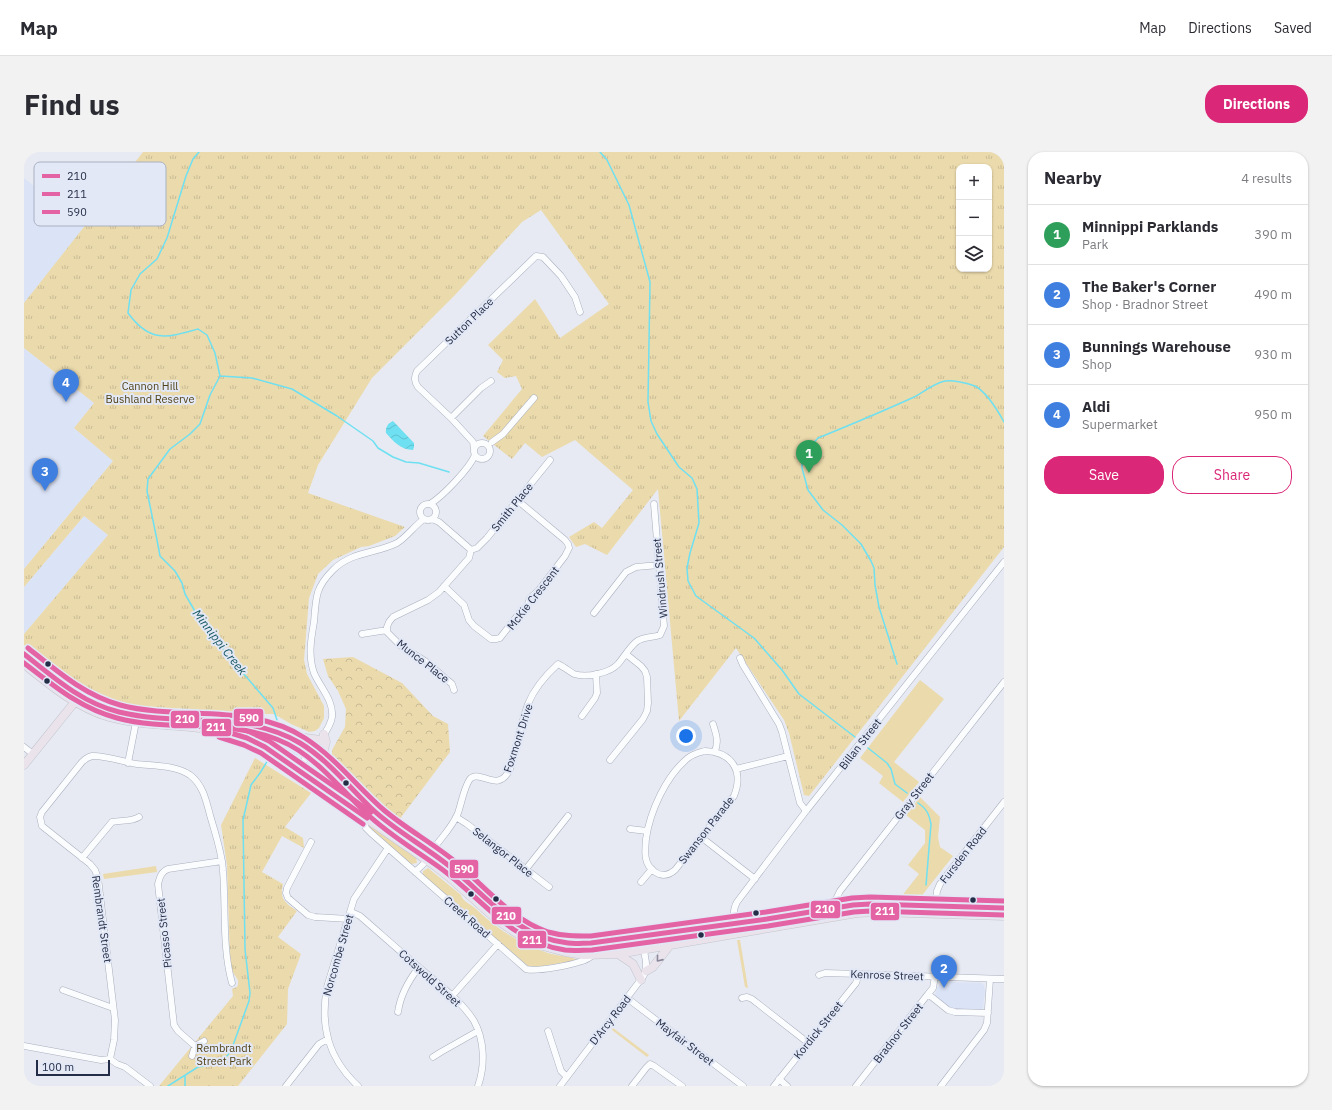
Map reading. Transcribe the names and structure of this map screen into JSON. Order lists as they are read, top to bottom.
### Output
{
  "streets": {
    "main road": ["Creek Road"],
    "street": [
      "Sutton Place",
      "Smith Place",
      "Windrush Street",
      "McKie Crescent",
      "Munce Place",
      "Foxmont Drive",
      "Billan Street",
      "Gray Street",
      "Swanson Parade",
      "Selangor Place",
      "Fursden Road",
      "Rembrandt Street",
      "Picasso Street",
      "Norcombe Street",
      "Kenrose Street",
      "Cotswold Street",
      "D'Arcy Road",
      "Kordick Street",
      "Bradnor Street",
      "Mayfair Street"
    ]
  },
  "crossings": [
    ["Smith Place", "McKie Crescent"],
    ["Smith Place", "Munce Place"],
    ["Windrush Street", "Foxmont Drive"],
    ["McKie Crescent", "Munce Place"],
    ["Foxmont Drive", "Selangor Place"],
    ["Foxmont Drive", "Creek Road"],
    ["Billan Street", "Creek Road"],
    ["Gray Street", "Creek Road"],
    ["Fursden Road", "Creek Road"],
    ["Creek Road", "Norcombe Street"],
    ["Rembrandt Street", "Picasso Street"],
    ["Norcombe Street", "Cotswold Street"],
    ["Kenrose Street", "Kordick Street"],
    ["Kenrose Street", "Bradnor Street"],
    ["D'Arcy Road", "Mayfair Street"]
  ],
  "water": ["Minnippi Creek"],
  "parks": ["Cannon Hill Bushland Reserve", "Rembrandt Street Park"],
  "lines": ["transit line 590", "transit line 210", "transit line 211"],
  "legend": ["210", "211", "590"],
  "scale_bar": "100 m",
  "page": {
    "header": "Map",
    "nav": ["Map", "Directions", "Saved"],
    "buttons": [
      "Directions",
      ["Save", "Share"]
    ],
    "title": "Find us",
    "heading": ["Nearby", "4 results"],
    "map_buttons": ["+", "−"],
    "list": [
      {
        "mark": "1",
        "name": "Minnippi Parklands",
        "note": "Park",
        "value": "390 m"
      },
      {
        "mark": "2",
        "name": "The Baker's Corner",
        "note": "Shop · Bradnor Street",
        "value": "490 m"
      },
      {
        "mark": "3",
        "name": "Bunnings Warehouse",
        "note": "Shop",
        "value": "930 m"
      },
      {
        "mark": "4",
        "name": "Aldi",
        "note": "Supermarket",
        "value": "950 m"
      }
    ],
    "pins": [
      "4",
      "1",
      "3",
      "2"
    ],
    "scale": "100 m"
  }
}
